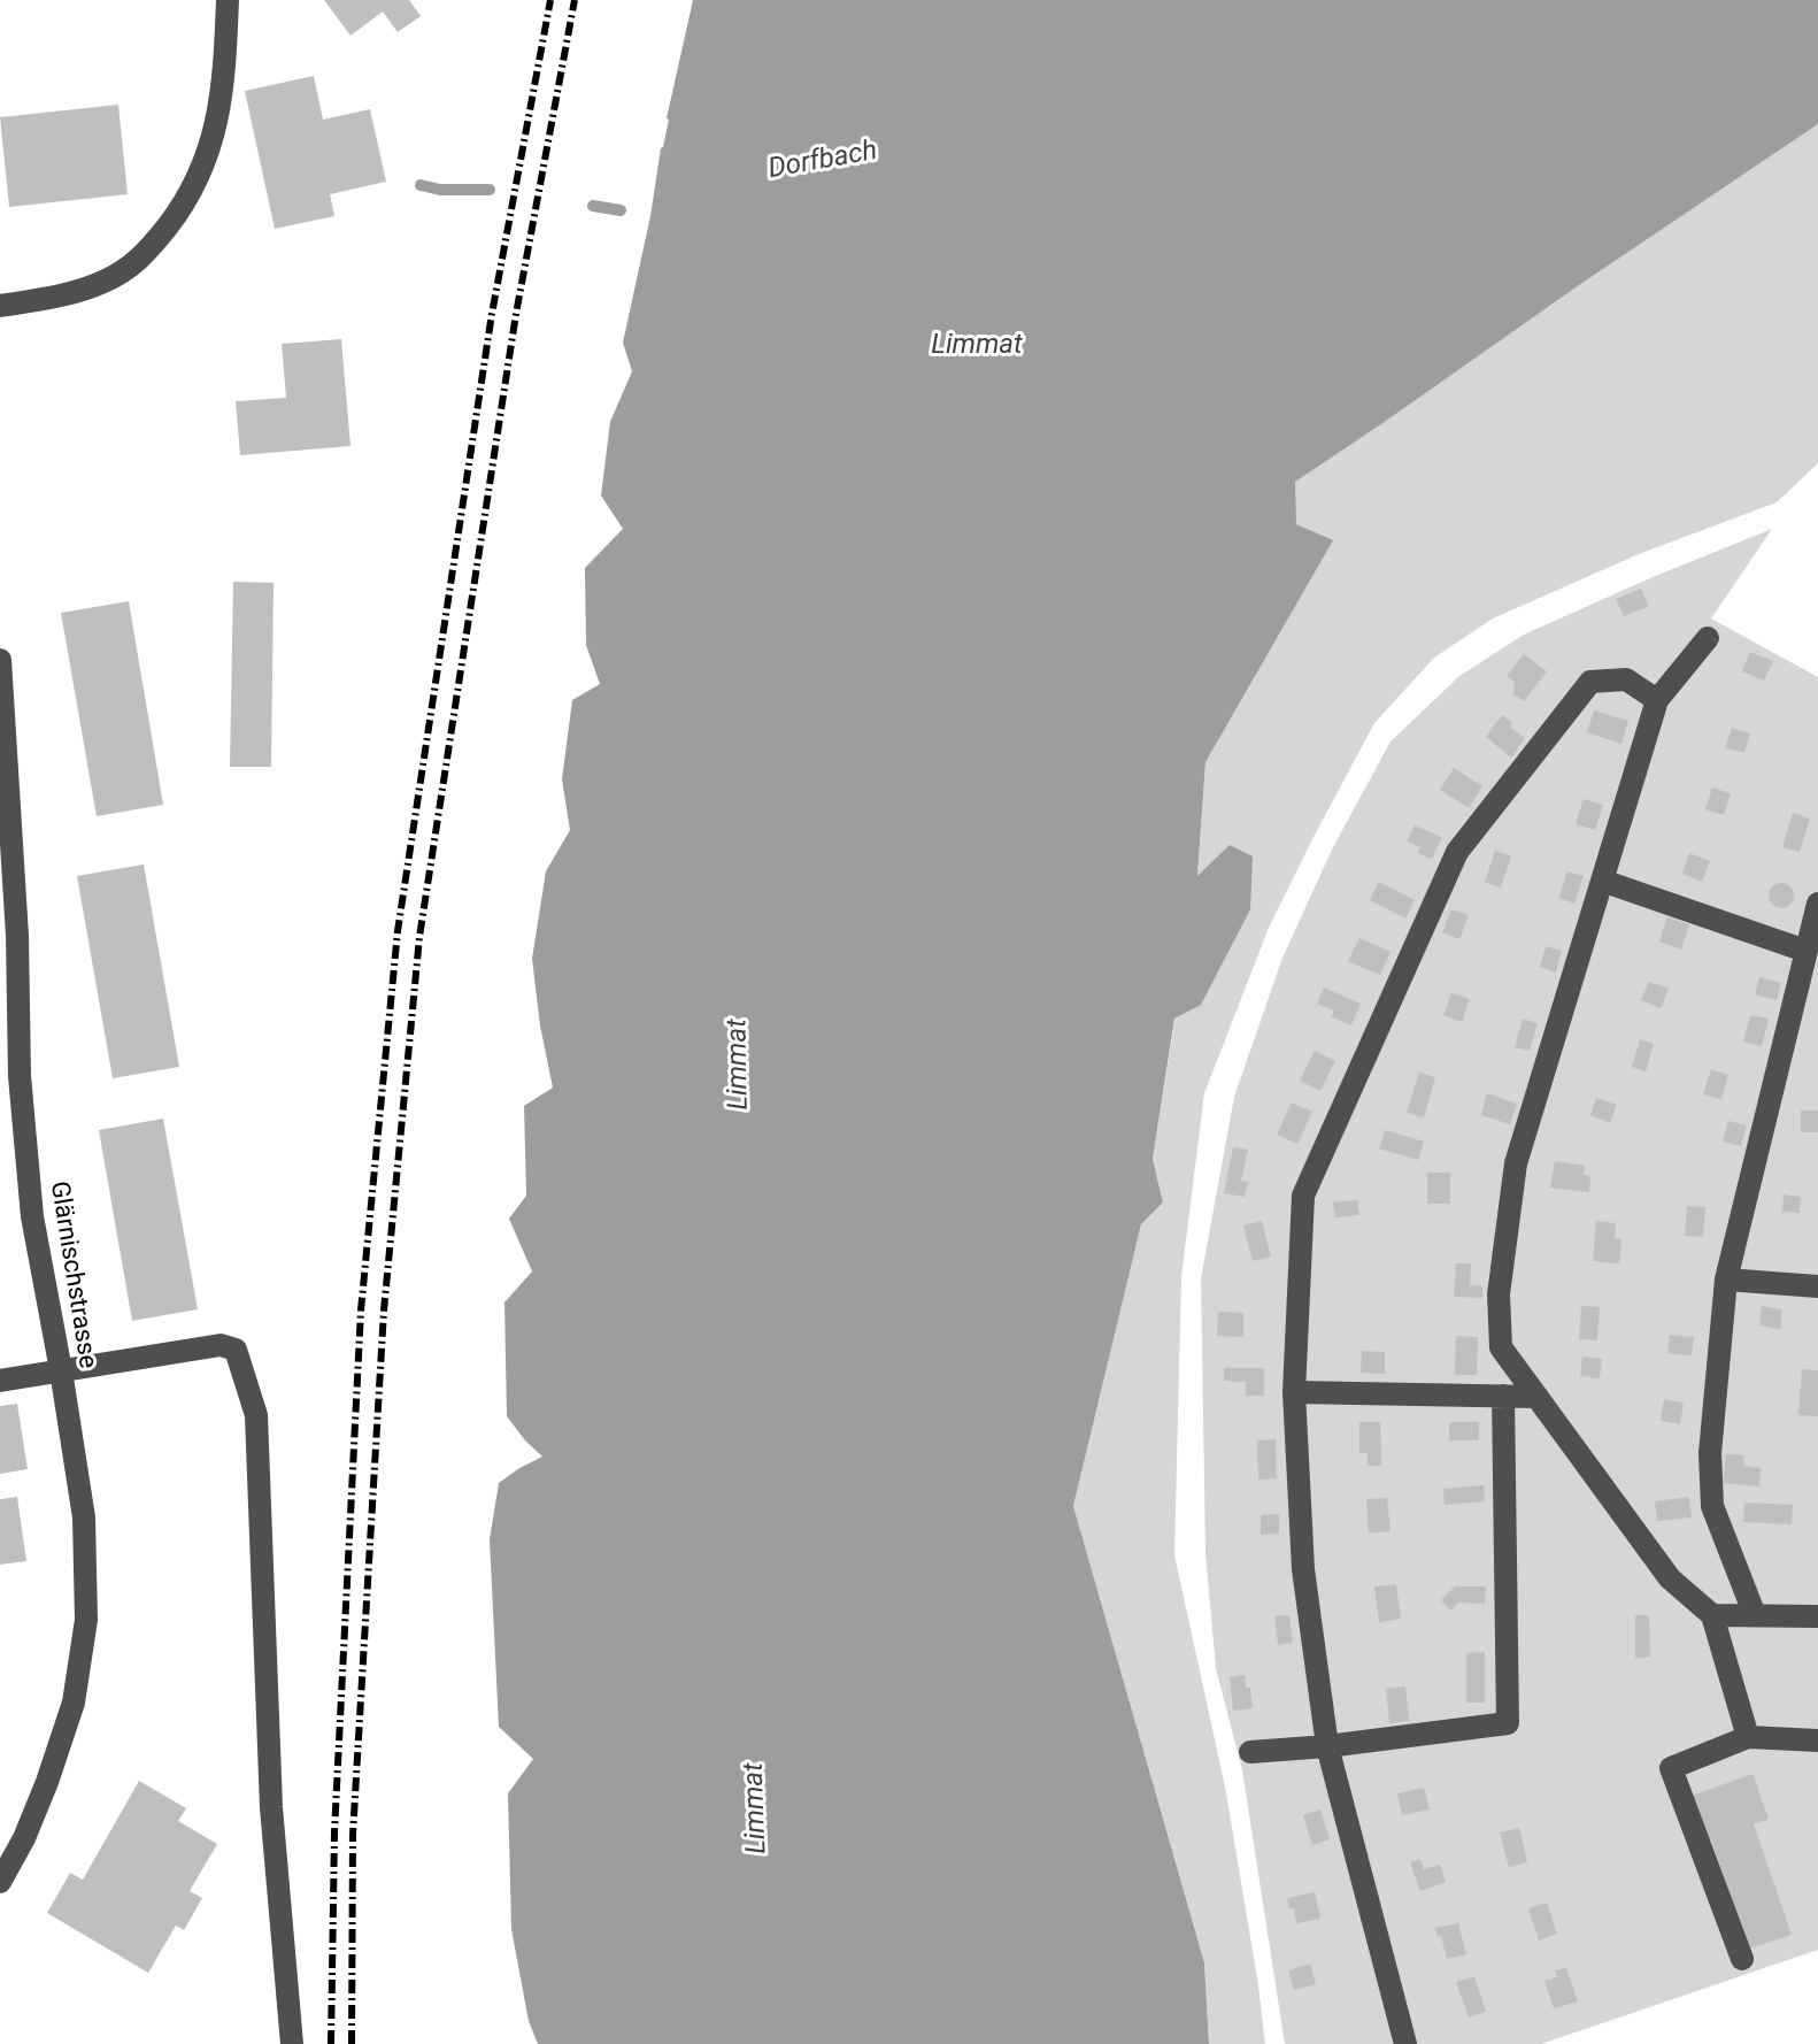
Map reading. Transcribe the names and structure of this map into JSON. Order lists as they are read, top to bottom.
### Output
{
  "streets": {
    "street": ["Glärnischstrasse"]
  },
  "water": ["Dorfbach", "Limmat"]
}
